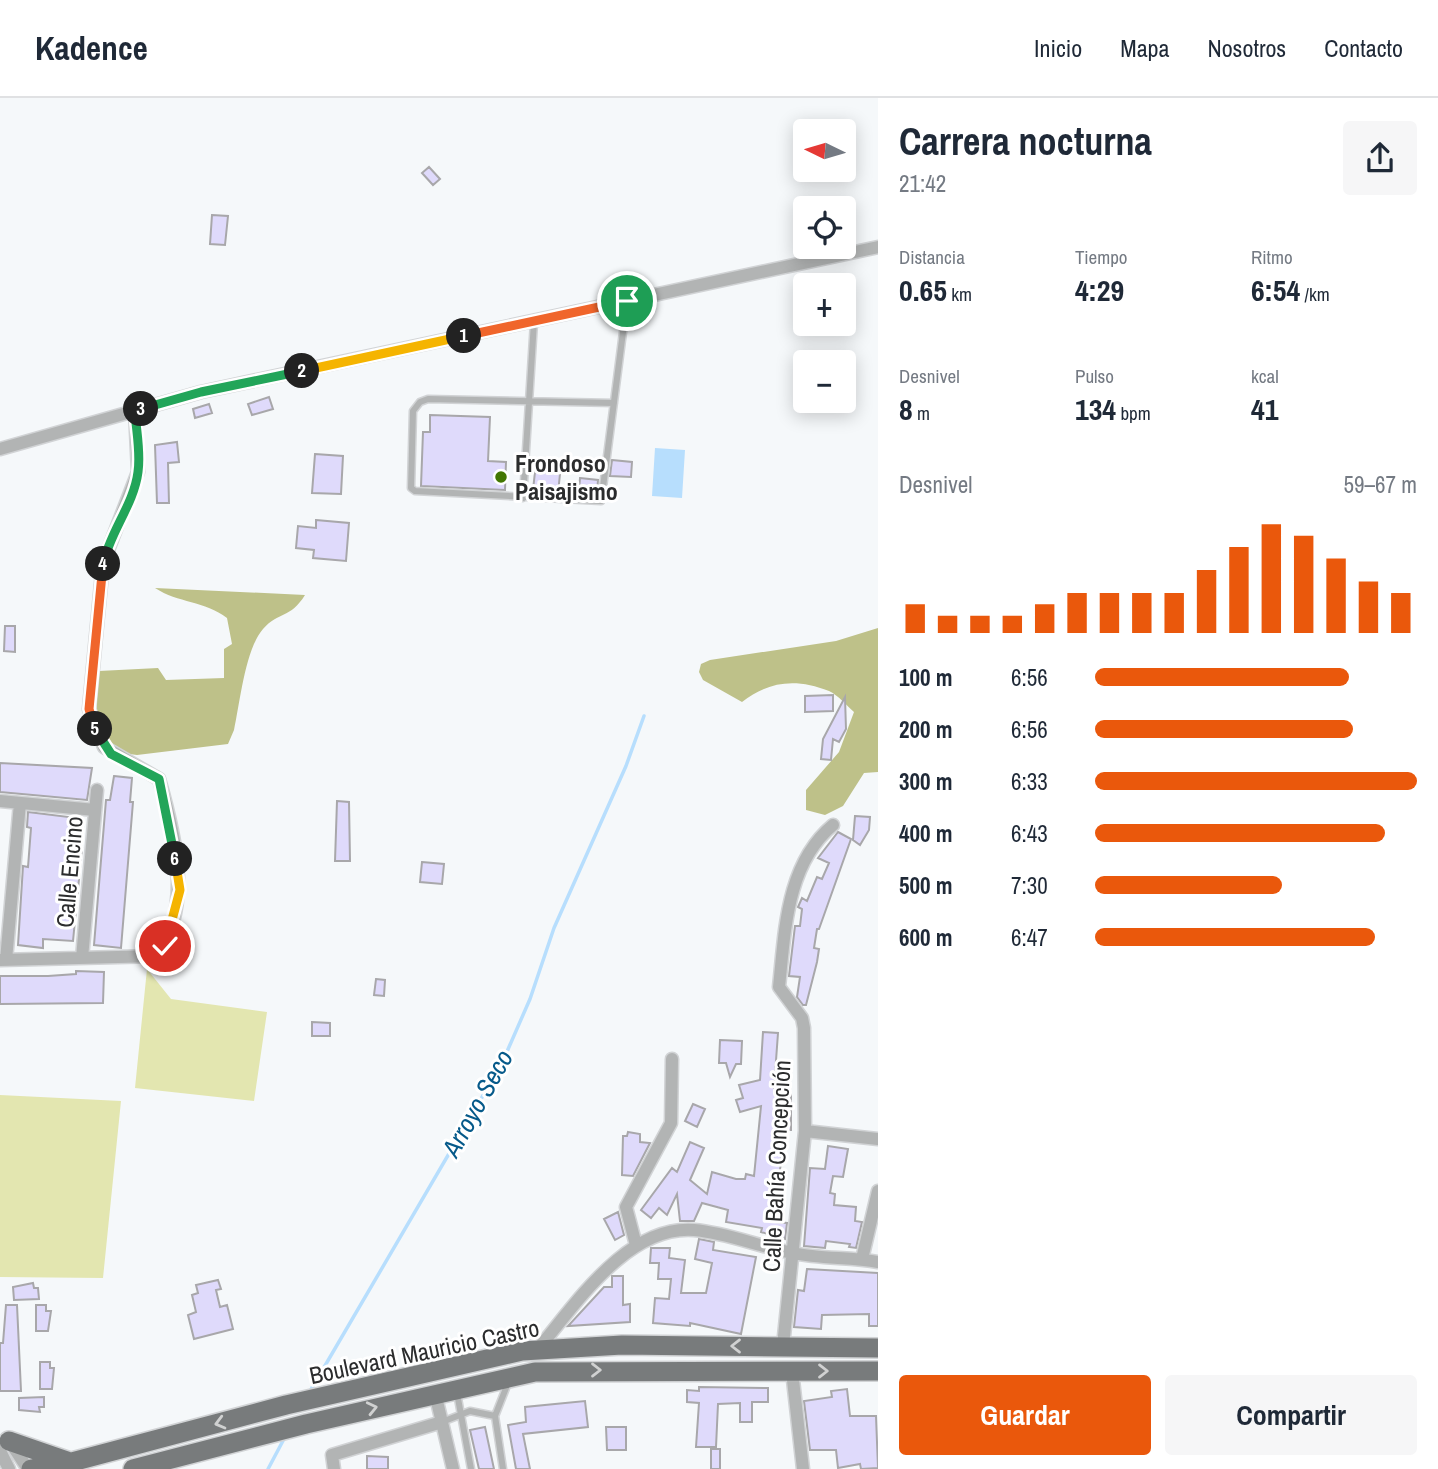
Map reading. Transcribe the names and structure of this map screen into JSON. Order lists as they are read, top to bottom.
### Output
{
  "streets": {
    "main road": ["Boulevard Mauricio Castro"],
    "street": ["Calle Encino", "Calle Bahía Concepción"]
  },
  "crossings": [
    ["Calle Bahía Concepción", "Boulevard Mauricio Castro"]
  ],
  "water": ["Arroyo Seco"],
  "places": ["Frondoso Paisajismo"],
  "north": "left",
  "page": {
    "header": "Kadence",
    "nav": [
      "Inicio",
      "Mapa",
      "Nosotros",
      "Contacto"
    ],
    "heading": ["Carrera nocturna", "21:42"],
    "map_buttons": ["+", "−"],
    "stats": [
      ["Distancia", "0.65 km"],
      ["Tiempo", "4:29"],
      ["Ritmo", "6:54 /km"],
      ["Desnivel", "8 m"],
      ["Pulso", "134 bpm"],
      ["kcal", "41"]
    ],
    "pins": [
      "1",
      "2",
      "3",
      "4",
      "5",
      "6"
    ],
    "chart": ["Desnivel", "59–67 m"],
    "list": [
      {
        "name": "100 m",
        "note": "6:56"
      },
      {
        "name": "200 m",
        "note": "6:56"
      },
      {
        "name": "300 m",
        "note": "6:33"
      },
      {
        "name": "400 m",
        "note": "6:43"
      },
      {
        "name": "500 m",
        "note": "7:30"
      },
      {
        "name": "600 m",
        "note": "6:47"
      }
    ],
    "buttons": ["Guardar", "Compartir"]
  }
}
